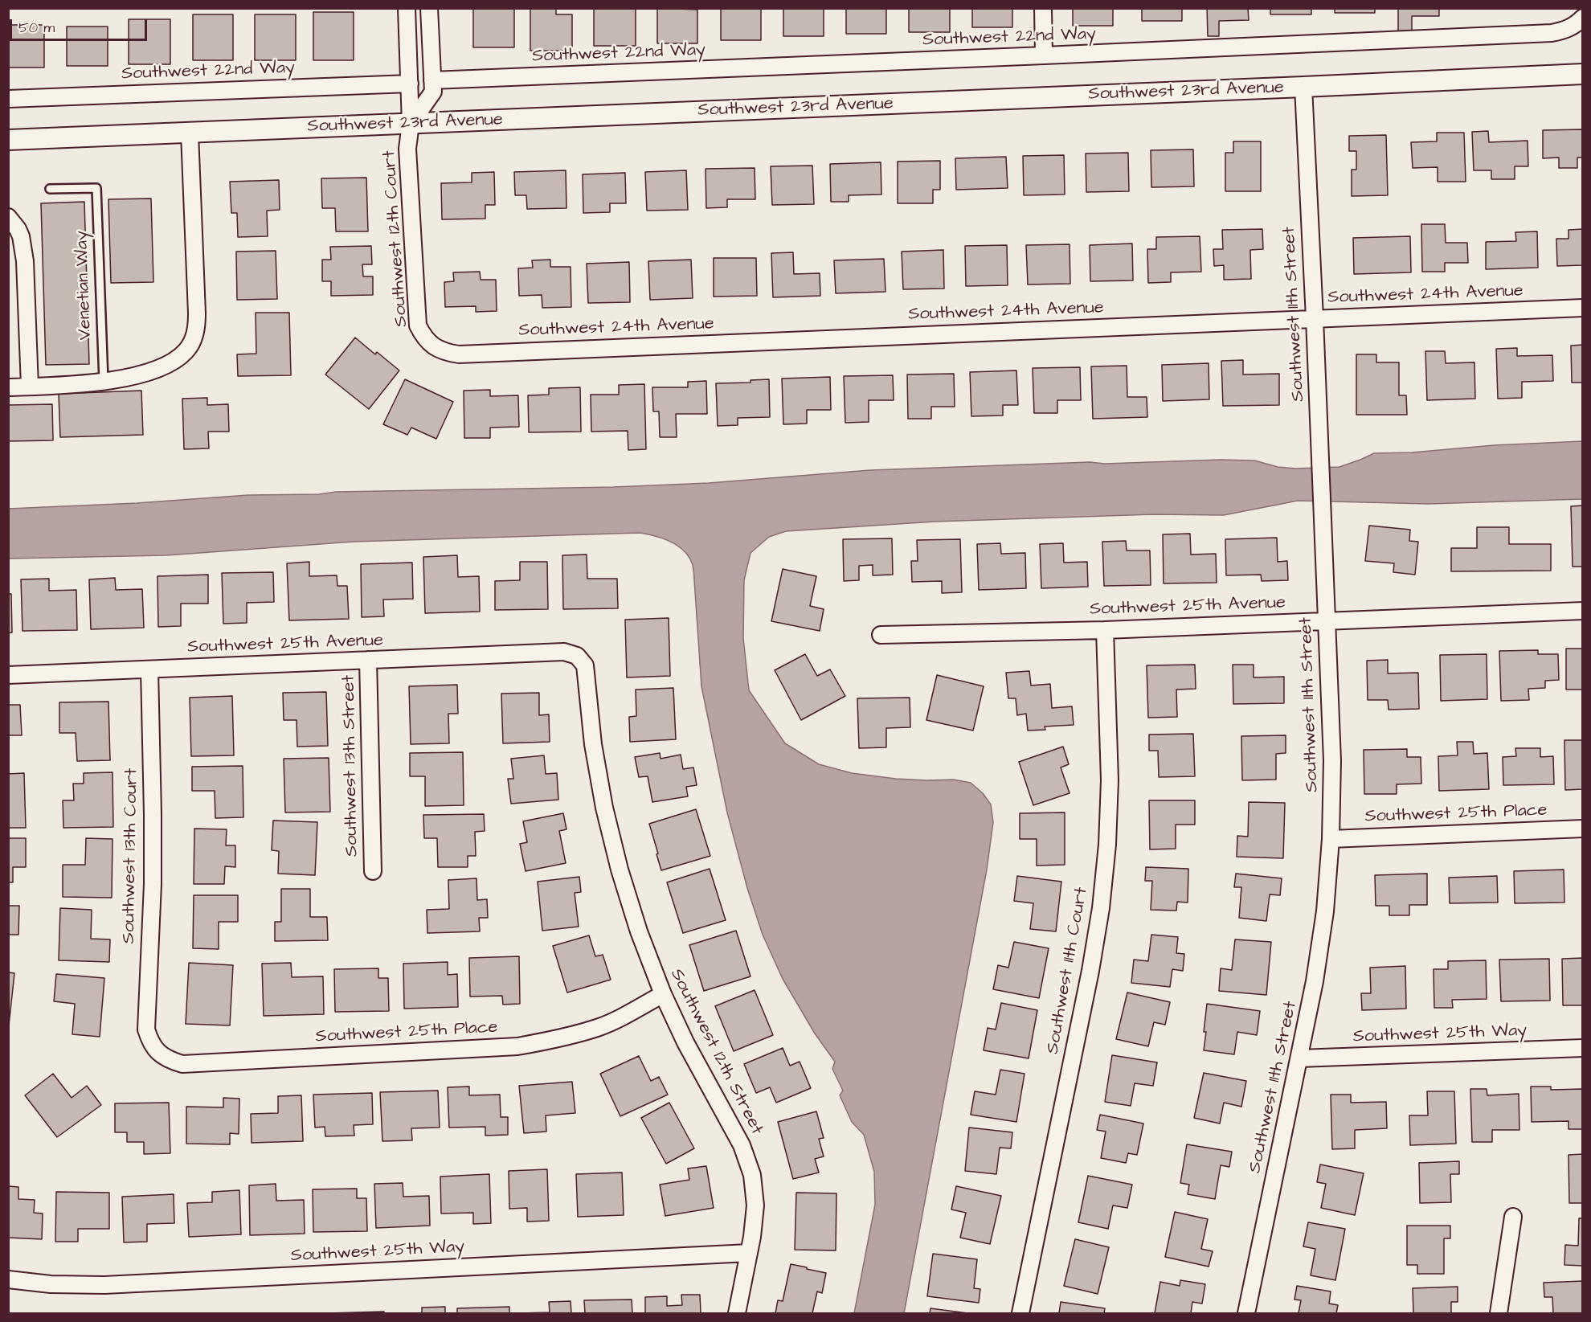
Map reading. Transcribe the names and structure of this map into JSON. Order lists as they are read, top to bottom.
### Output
{
  "streets": {
    "street": [
      "Southwest 22nd Way",
      "Southwest 23rd Avenue",
      "Southwest 12th Court",
      "Southwest 24th Avenue",
      "Southwest 11th Street",
      "Southwest 25th Avenue",
      "Southwest 13th Street",
      "Southwest 25th Place",
      "Southwest 13th Court",
      "Southwest 11th Court",
      "Southwest 25th Way",
      "Southwest 12th Street"
    ],
    "lane": ["Venetian Way"]
  },
  "crossings": [
    ["Southwest 22nd Way", "Southwest 12th Court"],
    ["Southwest 23rd Avenue", "Southwest 12th Court"],
    ["Southwest 23rd Avenue", "Southwest 11th Street"],
    ["Southwest 12th Court", "Southwest 24th Avenue"],
    ["Southwest 24th Avenue", "Southwest 11th Street"],
    ["Southwest 11th Street", "Southwest 25th Avenue"],
    ["Southwest 11th Street", "Southwest 25th Place"],
    ["Southwest 11th Street", "Southwest 25th Way"],
    ["Southwest 25th Avenue", "Southwest 13th Street"],
    ["Southwest 25th Avenue", "Southwest 13th Court"],
    ["Southwest 25th Avenue", "Southwest 11th Court"],
    ["Southwest 25th Avenue", "Southwest 12th Street"],
    ["Southwest 25th Place", "Southwest 13th Court"],
    ["Southwest 25th Place", "Southwest 12th Street"],
    ["Southwest 25th Way", "Southwest 12th Street"]
  ],
  "scale_bar": "50 m"
}
